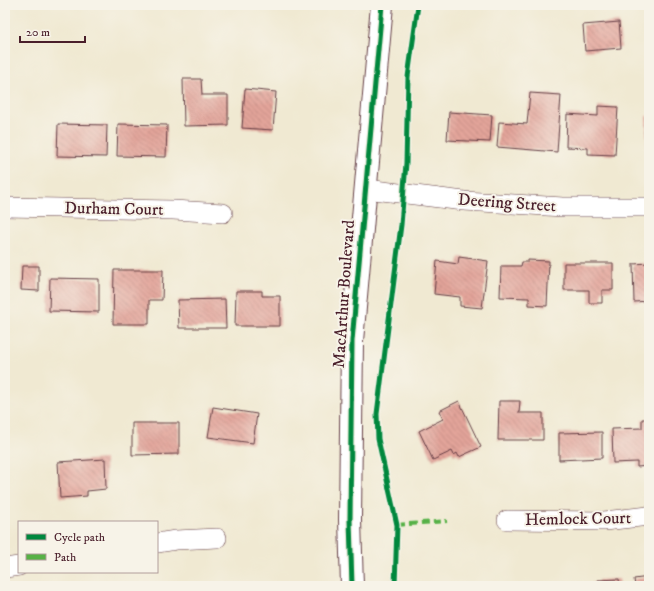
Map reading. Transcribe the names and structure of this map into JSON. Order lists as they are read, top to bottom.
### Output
{
  "streets": {
    "street": [
      "Deering Street",
      "Durham Court",
      "MacArthur Boulevard",
      "Hemlock Court"
    ]
  },
  "crossings": [
    ["Deering Street", "MacArthur Boulevard"]
  ],
  "legend": ["Cycle path", "Path"],
  "scale_bar": "20 m"
}
